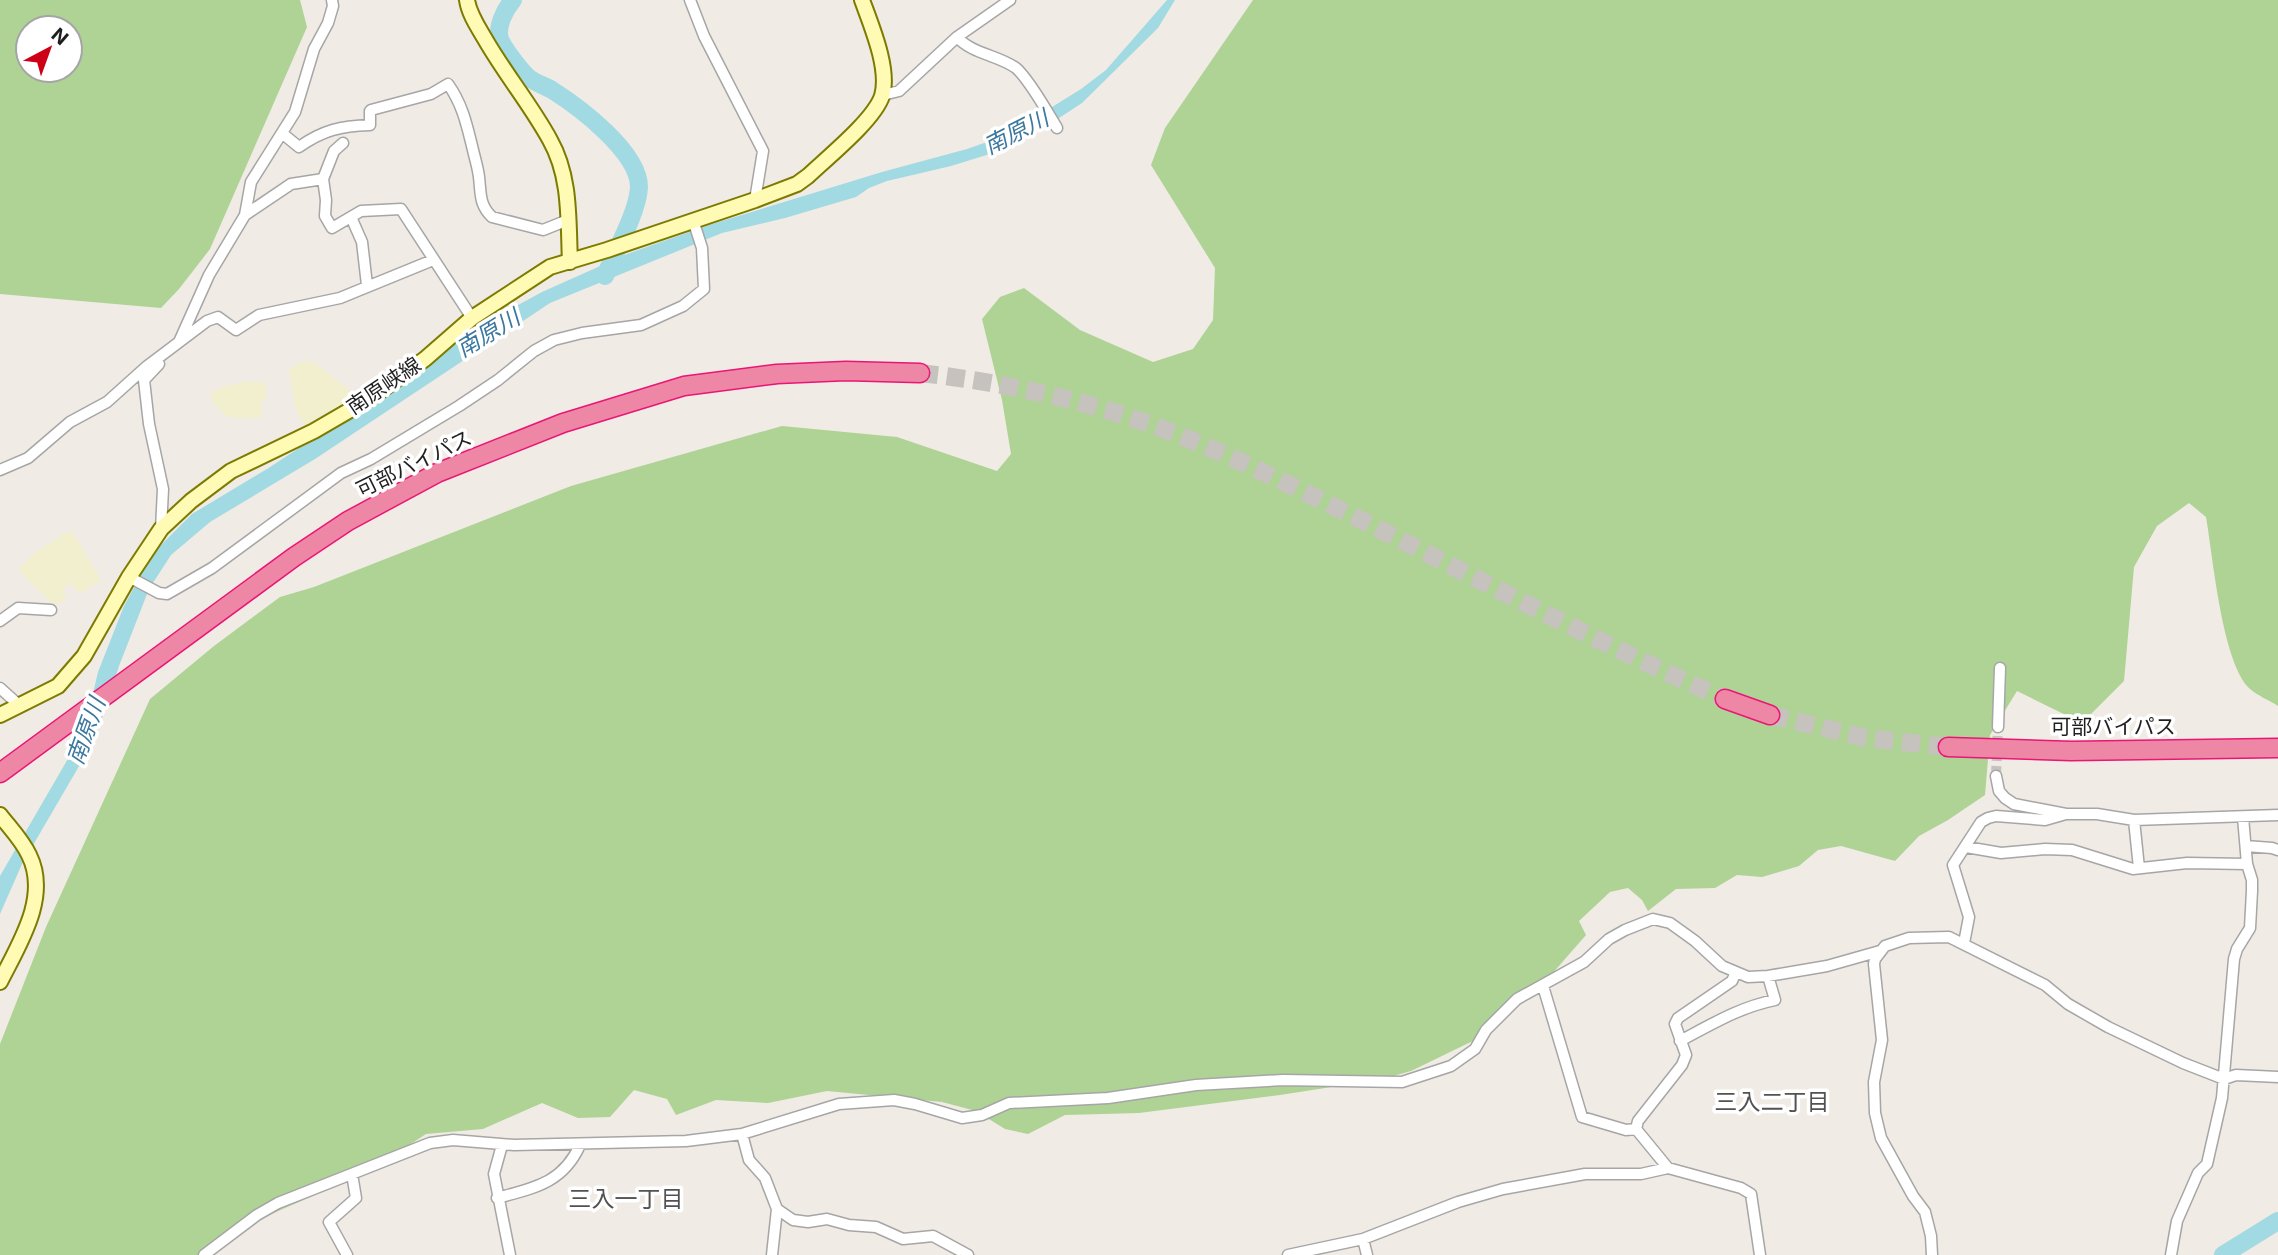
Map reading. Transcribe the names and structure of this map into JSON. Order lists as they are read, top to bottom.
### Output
{
  "streets": {
    "highway": ["可部バイパス"],
    "main road": ["南原峡線"]
  },
  "districts": ["三入二丁目", "三入一丁目"],
  "water": ["南原川"],
  "north": "top right"
}
